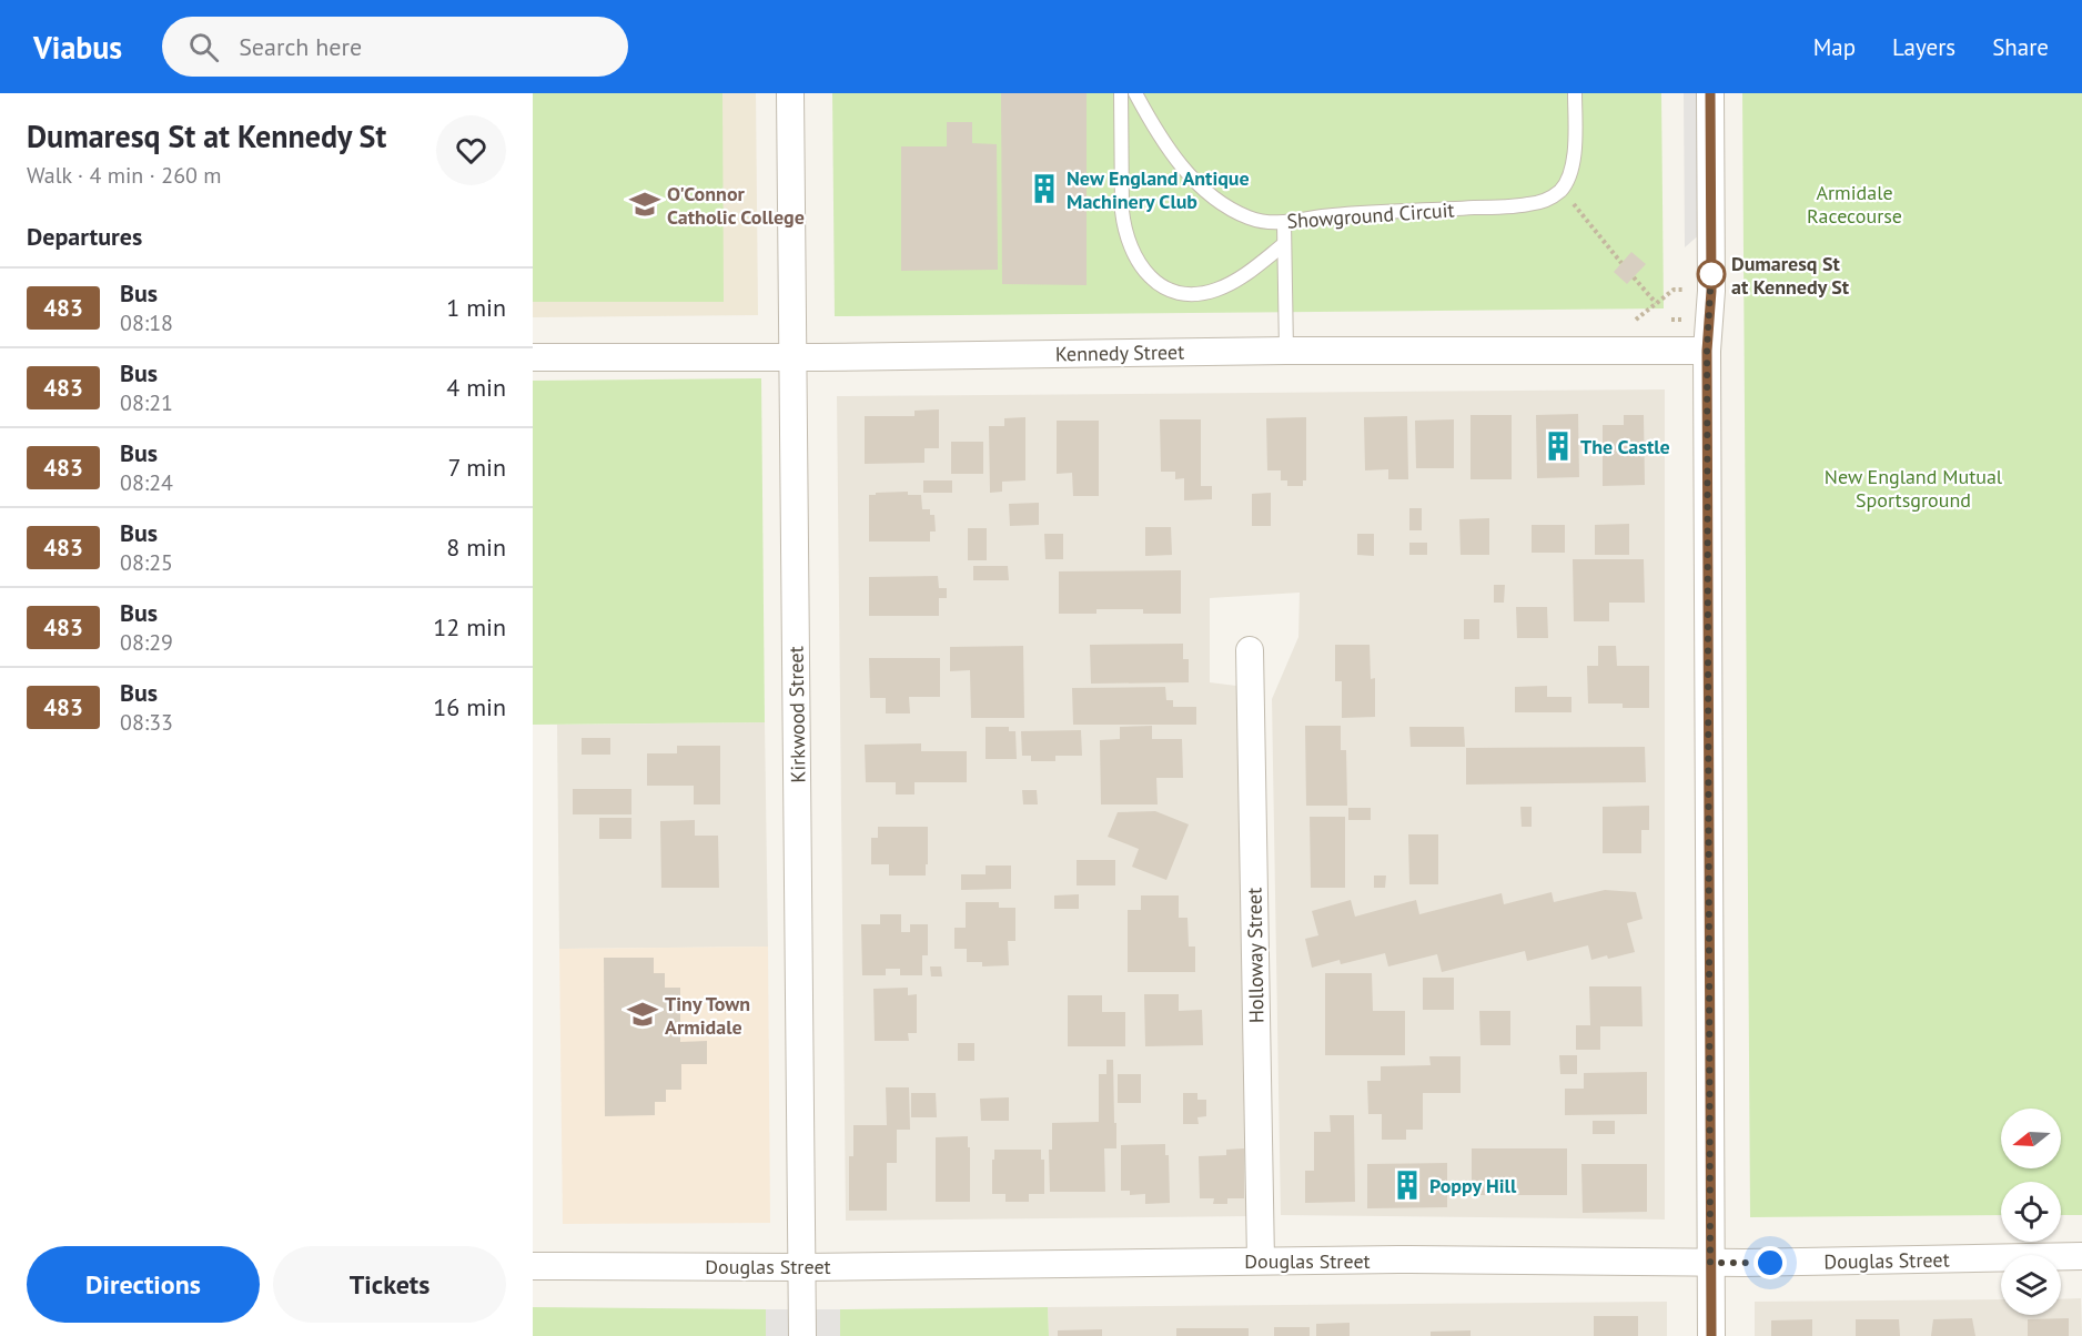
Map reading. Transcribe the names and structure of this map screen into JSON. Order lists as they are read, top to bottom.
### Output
{
  "streets": {
    "street": [
      "Kennedy Street",
      "Kirkwood Street",
      "Holloway Street",
      "Douglas Street"
    ],
    "lane": ["Showground Circuit"]
  },
  "crossings": [
    ["Kennedy Street", "Kirkwood Street"],
    ["Kirkwood Street", "Douglas Street"],
    ["Holloway Street", "Douglas Street"]
  ],
  "parks": ["Armidale Racecourse", "New England Mutual Sportsground"],
  "places": {
    "building": ["New England Antique Machinery Club", "The Castle", "Poppy Hill"],
    "school or university": ["O'Connor Catholic College", "Tiny Town Armidale"],
    "other": ["Dumaresq St at Kennedy St"]
  },
  "lines": ["bus line 483"],
  "north": "left",
  "page": {
    "header": "Viabus",
    "search": "Search here",
    "nav": ["Map", "Layers", "Share"],
    "heading": [
      ["Dumaresq St at Kennedy St", "Walk · 4 min · 260 m"],
      "Departures"
    ],
    "list": [
      {
        "mark": "483",
        "name": "Bus",
        "note": "08:18",
        "value": "1 min"
      },
      {
        "mark": "483",
        "name": "Bus",
        "note": "08:21",
        "value": "4 min"
      },
      {
        "mark": "483",
        "name": "Bus",
        "note": "08:24",
        "value": "7 min"
      },
      {
        "mark": "483",
        "name": "Bus",
        "note": "08:25",
        "value": "8 min"
      },
      {
        "mark": "483",
        "name": "Bus",
        "note": "08:29",
        "value": "12 min"
      },
      {
        "mark": "483",
        "name": "Bus",
        "note": "08:33",
        "value": "16 min"
      }
    ],
    "buttons": ["Directions", "Tickets"]
  }
}
